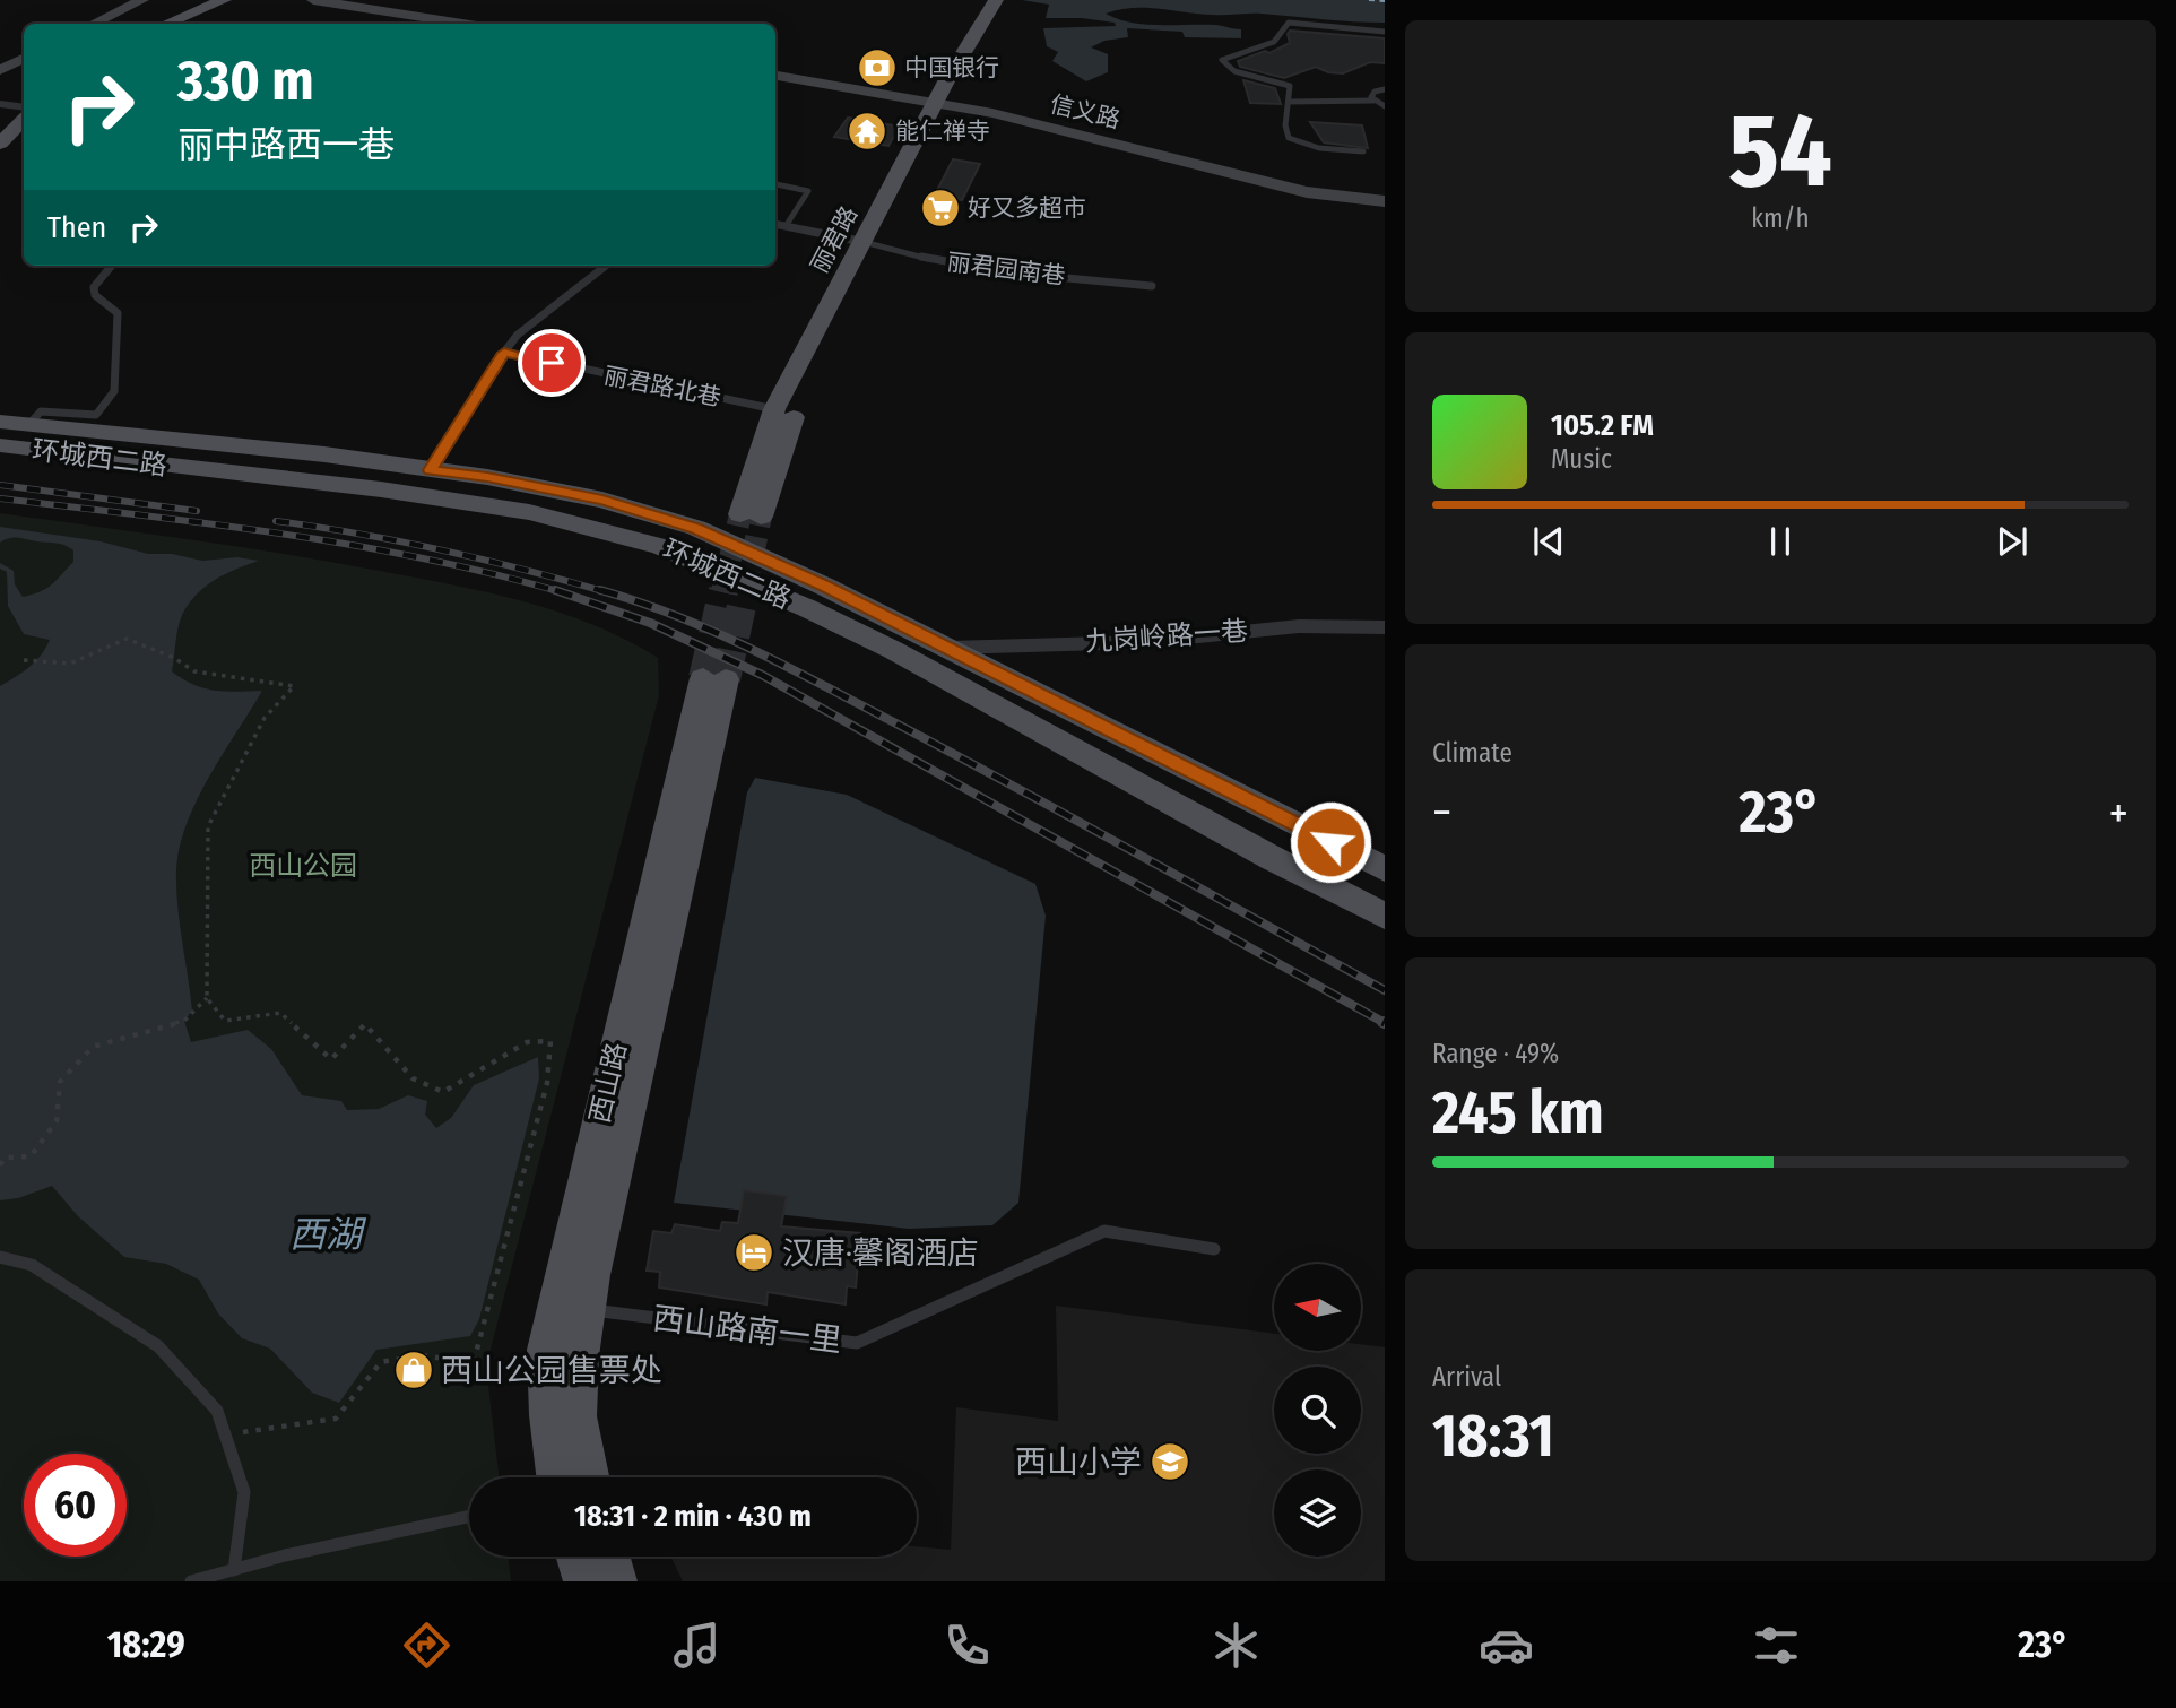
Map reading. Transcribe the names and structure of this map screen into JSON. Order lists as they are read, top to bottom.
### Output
{
  "streets": {
    "main road": ["丽君路", "环城西二路", "西山路"],
    "street": ["信义路", "九岗岭路一巷"],
    "lane": ["丽君园南巷", "丽君路北巷", "西山路南一里"]
  },
  "crossings": [
    ["信义路", "丽君路"],
    ["丽君路", "丽君园南巷"],
    ["丽君路", "丽君路北巷"],
    ["环城西二路", "九岗岭路一巷"],
    ["西山路", "西山路南一里"]
  ],
  "water": ["西湖"],
  "parks": ["西山公园"],
  "places": {
    "bank": ["中国银行"],
    "temple": ["能仁禅寺"],
    "supermarket": ["好又多超市"],
    "hotel": ["汉唐·馨阁酒店"],
    "shop": ["西山公园售票处"],
    "school or university": ["西山小学"]
  },
  "north": "left",
  "page": {
    "tile": [
      ["54", "km/h"],
      "Climate",
      ["Range · 49%", "245 km"],
      ["Arrival", "18:31"]
    ],
    "turn": ["330 m", "丽中路西一巷"],
    "then": "Then",
    "song": ["105.2 FM", "Music"],
    "heat": ["−", "23°", "+"],
    "limit": "60",
    "trip": "18:31 · 2 min · 430 m",
    "tabs": ["18:29", "23°"]
  }
}
